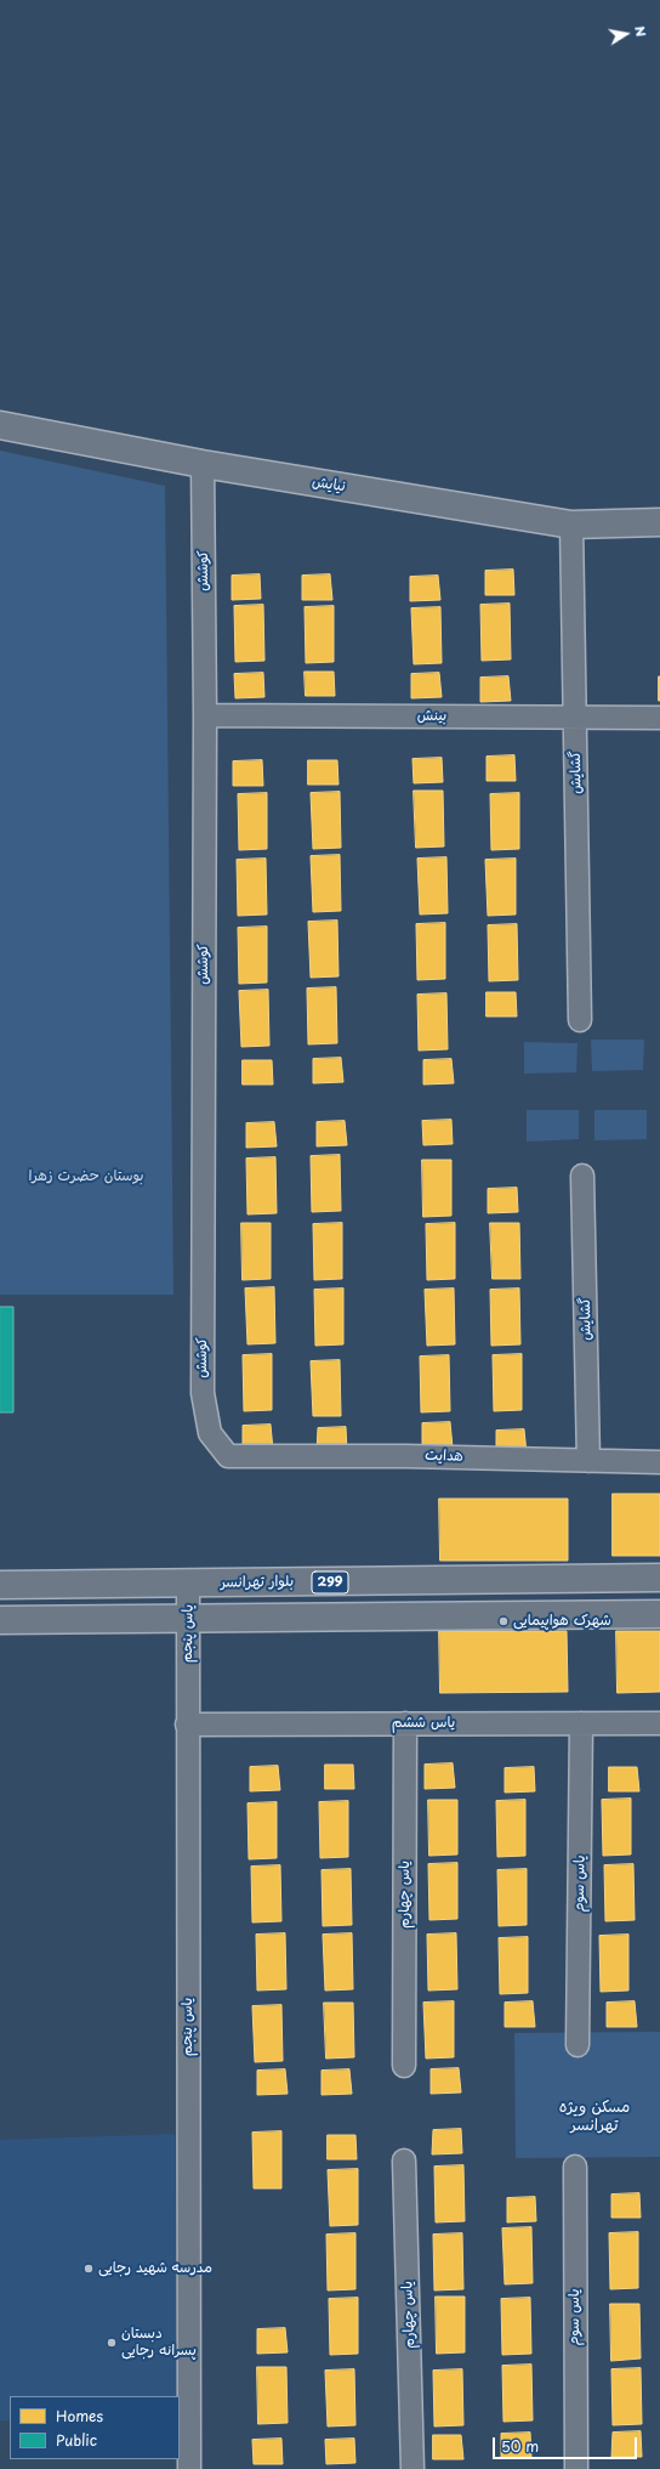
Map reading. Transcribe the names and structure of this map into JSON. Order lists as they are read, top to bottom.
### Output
{
  "streets": {
    "main road": ["نیایش", "بلوار تهرانسر", "299"],
    "street": [
      "کوشش",
      "بینش",
      "گشایش",
      "هدایت",
      "یاس پنجم",
      "یاس ششم",
      "یاس سوم",
      "یاس چهارم"
    ]
  },
  "crossings": [
    ["نیایش", "کوشش"],
    ["نیایش", "گشایش"],
    ["کوشش", "بینش"],
    ["کوشش", "هدایت"],
    ["بینش", "گشایش"],
    ["گشایش", "هدایت"],
    ["بلوار تهرانسر", "یاس پنجم"],
    ["یاس پنجم", "یاس ششم"],
    ["یاس ششم", "یاس سوم"],
    ["یاس ششم", "یاس چهارم"]
  ],
  "districts": ["مسکن ویژه تهرانسر"],
  "parks": ["بوستان حضرت زهرا"],
  "places": ["شهرک هواپیمایی", "مدرسه شهید رجایی", "دبستان پسرانه رجایی"],
  "legend": ["Homes", "Public"],
  "scale_bar": "50 m",
  "north": "right"
}
